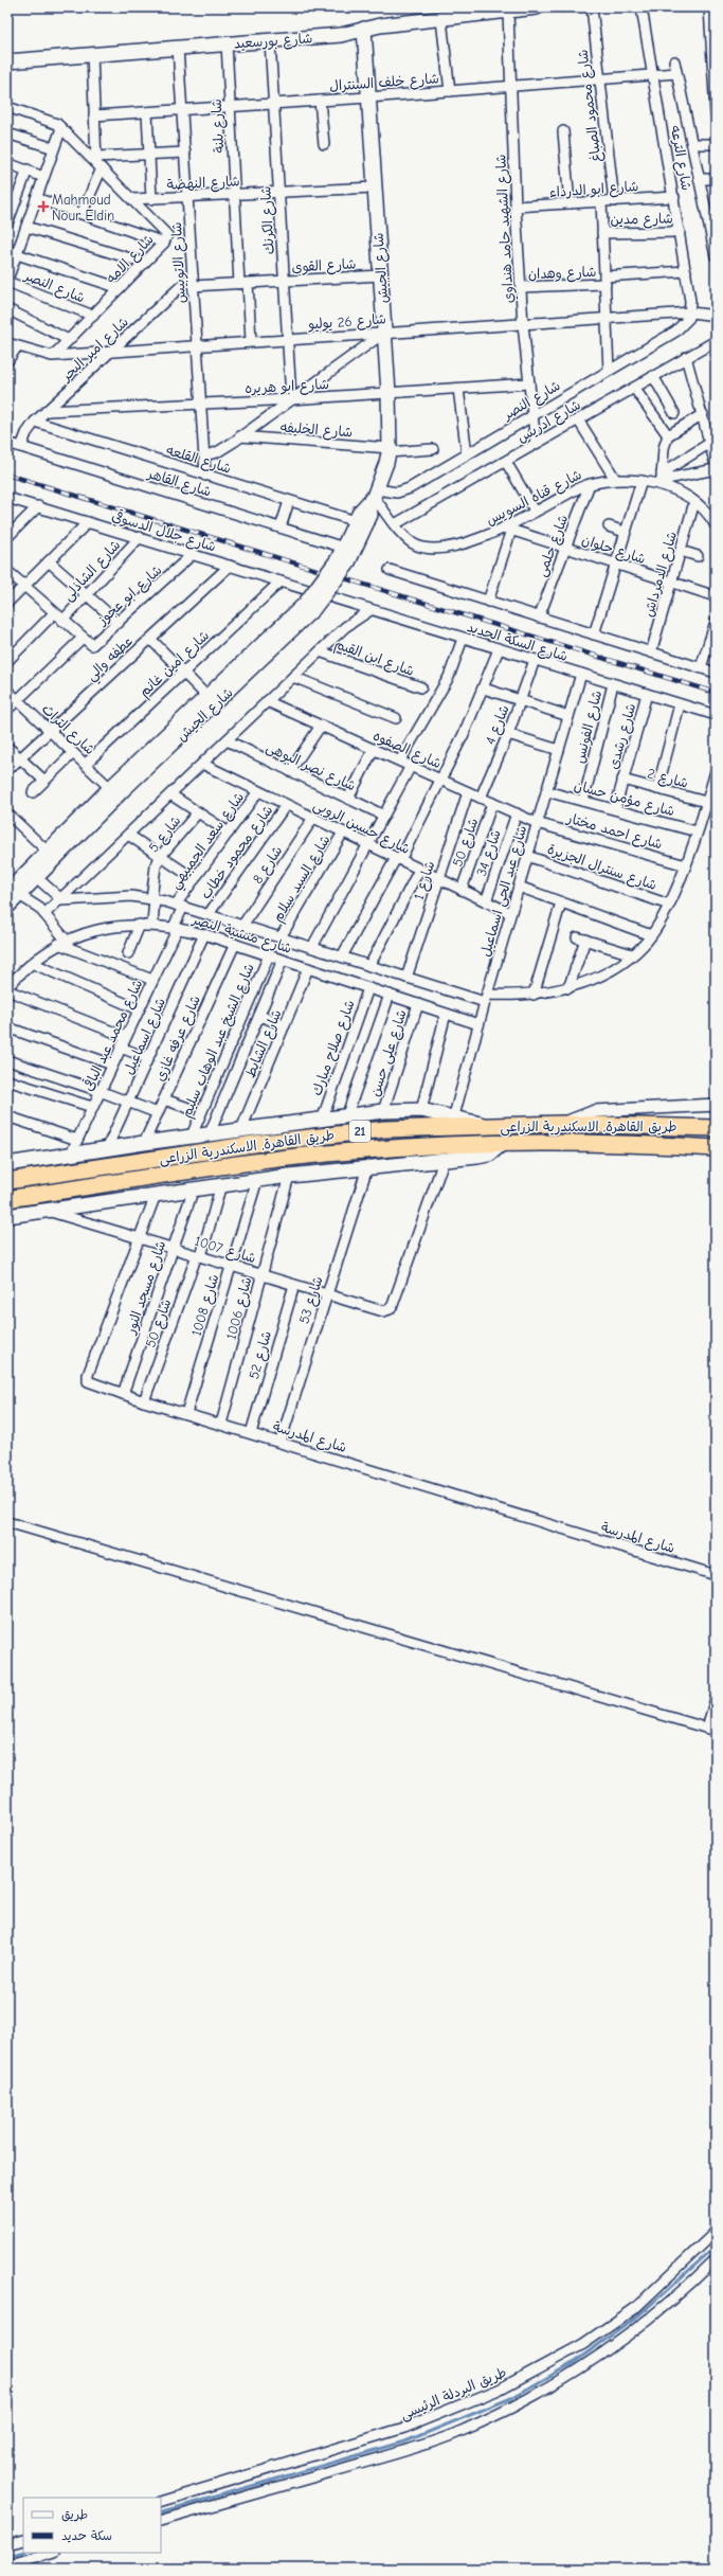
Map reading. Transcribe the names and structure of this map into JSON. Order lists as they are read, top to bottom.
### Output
{
  "streets": {
    "highway": ["طريق القاهرة, الاسكندرية الزراعى", "21"],
    "main road": ["شارع بورسعيد", "شارع الجيش"],
    "street": [
      "شارع خلف السنترال",
      "شارع محمود الصباغ",
      "شارع بلنة",
      "شارع الترعه",
      "شارع النهضة",
      "شارع ابو الدرداء",
      "شارع مدين",
      "شارع الكرنك",
      "شارع الشهيد حامد هنداوي",
      "شارع الامه",
      "شارع الاتوبيس",
      "شارع القوى",
      "شارع وهدان",
      "شارع النصر",
      "شارع 26 يوليو",
      "شارع امير البحر",
      "شارع ابو هريره",
      "شارع ادريس",
      "شارع الخليفه",
      "شارع القلعه",
      "شارع القاهر",
      "شارع قناه السويس",
      "شارع جلال الدسوقي",
      "شارع حلمى",
      "شارع حلوان",
      "شارع الشاذلى",
      "شارع الدمرداش",
      "شارع ابو عجوز",
      "شارع السكة الحديد",
      "شارع ابن القيم",
      "عطفه والي",
      "شارع امين غانم",
      "شارع 4",
      "شارع الفونس",
      "شارع التراث",
      "شارع رشدى",
      "شارع الصفوه",
      "شارع نصر البوهى",
      "شارع 2",
      "شارع مؤمن حسان",
      "شارع حسين الروبى",
      "شارع احمد مختار",
      "شارع 5",
      "شارع سعد الجمبيهي",
      "شارع 50",
      "شارع محمود خطاب",
      "شارع 34",
      "شارع 8",
      "شارع سنترال الجزيرة",
      "شارع السيد سلام",
      "شارع 1",
      "شارع عبد الحى اسماعيل",
      "شارع منشية النصر",
      "شارع محمد عبد الباقى",
      "شارع اسماعيل",
      "شارع عرفه غازي",
      "شارع الشيخ عبد الوهاب سليم",
      "شارع الشايط",
      "شارع صلاح مبارك",
      "شارع على حسن",
      "شارع 1007",
      "شارع مسجد النور",
      "شارع 53",
      "شارع 1008",
      "شارع 1006",
      "شارع 52",
      "شارع المدرسة",
      "طريق البردلة الرئيسى"
    ]
  },
  "crossings": [
    ["شارع بورسعيد", "شارع بلنة"],
    ["شارع بورسعيد", "شارع الكرنك"],
    ["شارع بورسعيد", "شارع الشهيد حامد هنداوي"],
    ["شارع بورسعيد", "شارع الاتوبيس"],
    ["شارع بورسعيد", "شارع الجيش"],
    ["شارع خلف السنترال", "شارع محمود الصباغ"],
    ["شارع خلف السنترال", "شارع بلنة"],
    ["شارع خلف السنترال", "شارع الترعه"],
    ["شارع خلف السنترال", "شارع الكرنك"],
    ["شارع خلف السنترال", "شارع الشهيد حامد هنداوي"],
    ["شارع خلف السنترال", "شارع الاتوبيس"],
    ["شارع خلف السنترال", "شارع الجيش"],
    ["شارع محمود الصباغ", "شارع ابو الدرداء"],
    ["شارع بلنة", "شارع النهضة"],
    ["شارع بلنة", "شارع القوى"],
    ["شارع بلنة", "شارع 26 يوليو"],
    ["شارع الترعه", "شارع ابو الدرداء"],
    ["شارع الترعه", "شارع مدين"],
    ["شارع الترعه", "شارع وهدان"],
    ["شارع الترعه", "شارع النصر"],
    ["شارع الترعه", "شارع 26 يوليو"],
    ["شارع النهضة", "شارع الكرنك"],
    ["شارع النهضة", "شارع الامه"],
    ["شارع النهضة", "شارع الاتوبيس"],
    ["شارع النهضة", "شارع الجيش"],
    ["شارع ابو الدرداء", "شارع الشهيد حامد هنداوي"],
    ["شارع الكرنك", "شارع القوى"],
    ["شارع الكرنك", "شارع 26 يوليو"],
    ["شارع الكرنك", "شارع ابو هريره"],
    ["شارع الشهيد حامد هنداوي", "شارع وهدان"],
    ["شارع الشهيد حامد هنداوي", "شارع النصر"],
    ["شارع الشهيد حامد هنداوي", "شارع 26 يوليو"],
    ["شارع الشهيد حامد هنداوي", "شارع ابو هريره"],
    ["شارع الشهيد حامد هنداوي", "شارع ادريس"],
    ["شارع الامه", "شارع النصر"],
    ["شارع الامه", "شارع 26 يوليو"],
    ["شارع الاتوبيس", "شارع القوى"],
    ["شارع الاتوبيس", "شارع 26 يوليو"],
    ["شارع الاتوبيس", "شارع امير البحر"],
    ["شارع الاتوبيس", "شارع ابو هريره"],
    ["شارع الاتوبيس", "شارع القلعه"],
    ["شارع القوى", "شارع الجيش"],
    ["شارع الجيش", "شارع النصر"],
    ["شارع الجيش", "شارع 26 يوليو"],
    ["شارع الجيش", "شارع ابو هريره"],
    ["شارع الجيش", "شارع الخليفه"],
    ["شارع الجيش", "شارع القلعه"],
    ["شارع الجيش", "شارع القاهر"],
    ["شارع الجيش", "شارع قناه السويس"],
    ["شارع الجيش", "شارع جلال الدسوقي"],
    ["شارع الجيش", "شارع السكة الحديد"],
    ["شارع الجيش", "شارع التراث"],
    ["شارع النصر", "شارع 26 يوليو"],
    ["شارع النصر", "شارع قناه السويس"],
    ["شارع 26 يوليو", "شارع امير البحر"],
    ["شارع امير البحر", "شارع ابو هريره"],
    ["شارع امير البحر", "شارع القلعه"],
    ["شارع امير البحر", "شارع القاهر"],
    ["شارع ادريس", "شارع قناه السويس"],
    ["شارع قناه السويس", "شارع حلمى"],
    ["شارع قناه السويس", "شارع حلوان"],
    ["شارع قناه السويس", "شارع الدمرداش"],
    ["شارع جلال الدسوقي", "شارع الشاذلى"],
    ["شارع جلال الدسوقي", "شارع ابو عجوز"],
    ["شارع جلال الدسوقي", "شارع السكة الحديد"],
    ["شارع جلال الدسوقي", "عطفه والي"],
    ["شارع جلال الدسوقي", "شارع امين غانم"],
    ["شارع حلمى", "شارع حلوان"],
    ["شارع حلمى", "شارع السكة الحديد"],
    ["شارع حلوان", "شارع الدمرداش"],
    ["شارع الدمرداش", "شارع السكة الحديد"],
    ["شارع السكة الحديد", "شارع 4"],
    ["شارع السكة الحديد", "شارع الفونس"],
    ["شارع السكة الحديد", "شارع رشدى"],
    ["شارع السكة الحديد", "شارع عبد الحى اسماعيل"],
    ["عطفه والي", "شارع التراث"],
    ["شارع امين غانم", "شارع التراث"],
    ["شارع 4", "شارع الصفوه"],
    ["شارع الفونس", "شارع مؤمن حسان"],
    ["شارع رشدى", "شارع 2"],
    ["شارع رشدى", "شارع مؤمن حسان"],
    ["شارع الصفوه", "شارع احمد مختار"],
    ["شارع الصفوه", "شارع 50"],
    ["شارع الصفوه", "شارع 34"],
    ["شارع الصفوه", "شارع 1"],
    ["شارع الصفوه", "شارع عبد الحى اسماعيل"],
    ["شارع 2", "شارع منشية النصر"],
    ["شارع مؤمن حسان", "شارع عبد الحى اسماعيل"],
    ["شارع مؤمن حسان", "شارع منشية النصر"],
    ["شارع حسين الروبى", "شارع سعد الجمبيهي"],
    ["شارع حسين الروبى", "شارع 50"],
    ["شارع حسين الروبى", "شارع محمود خطاب"],
    ["شارع حسين الروبى", "شارع 34"],
    ["شارع حسين الروبى", "شارع 8"],
    ["شارع حسين الروبى", "شارع السيد سلام"],
    ["شارع حسين الروبى", "شارع 1"],
    ["شارع حسين الروبى", "شارع عبد الحى اسماعيل"],
    ["شارع احمد مختار", "شارع عبد الحى اسماعيل"],
    ["شارع احمد مختار", "شارع منشية النصر"],
    ["شارع 5", "شارع منشية النصر"],
    ["شارع سعد الجمبيهي", "شارع منشية النصر"],
    ["شارع سعد الجمبيهي", "شارع محمد عبد الباقى"],
    ["شارع 50", "شارع 1007"],
    ["شارع 50", "شارع المدرسة"],
    ["شارع محمود خطاب", "شارع منشية النصر"],
    ["شارع 8", "شارع منشية النصر"],
    ["شارع سنترال الجزيرة", "شارع عبد الحى اسماعيل"],
    ["شارع سنترال الجزيرة", "شارع منشية النصر"],
    ["شارع السيد سلام", "شارع منشية النصر"],
    ["شارع 1", "شارع منشية النصر"],
    ["شارع عبد الحى اسماعيل", "شارع منشية النصر"],
    ["شارع منشية النصر", "شارع محمد عبد الباقى"],
    ["شارع منشية النصر", "شارع اسماعيل"],
    ["شارع منشية النصر", "شارع عرفه غازي"],
    ["شارع منشية النصر", "شارع الشيخ عبد الوهاب سليم"],
    ["شارع منشية النصر", "شارع الشايط"],
    ["شارع منشية النصر", "شارع صلاح مبارك"],
    ["شارع منشية النصر", "شارع على حسن"],
    ["شارع 1007", "شارع مسجد النور"],
    ["شارع 1007", "شارع 53"],
    ["شارع 1007", "شارع 1008"],
    ["شارع 1007", "شارع 1006"],
    ["شارع 1007", "شارع 52"],
    ["شارع 1007", "شارع المدرسة"],
    ["شارع مسجد النور", "شارع المدرسة"],
    ["شارع 53", "شارع المدرسة"],
    ["شارع 1008", "شارع المدرسة"],
    ["شارع 1006", "شارع المدرسة"],
    ["شارع 52", "شارع المدرسة"]
  ],
  "places": {
    "health": ["Mahmoud Nour Eldin"]
  },
  "legend": ["طريق", "سكة حديد"]
}
